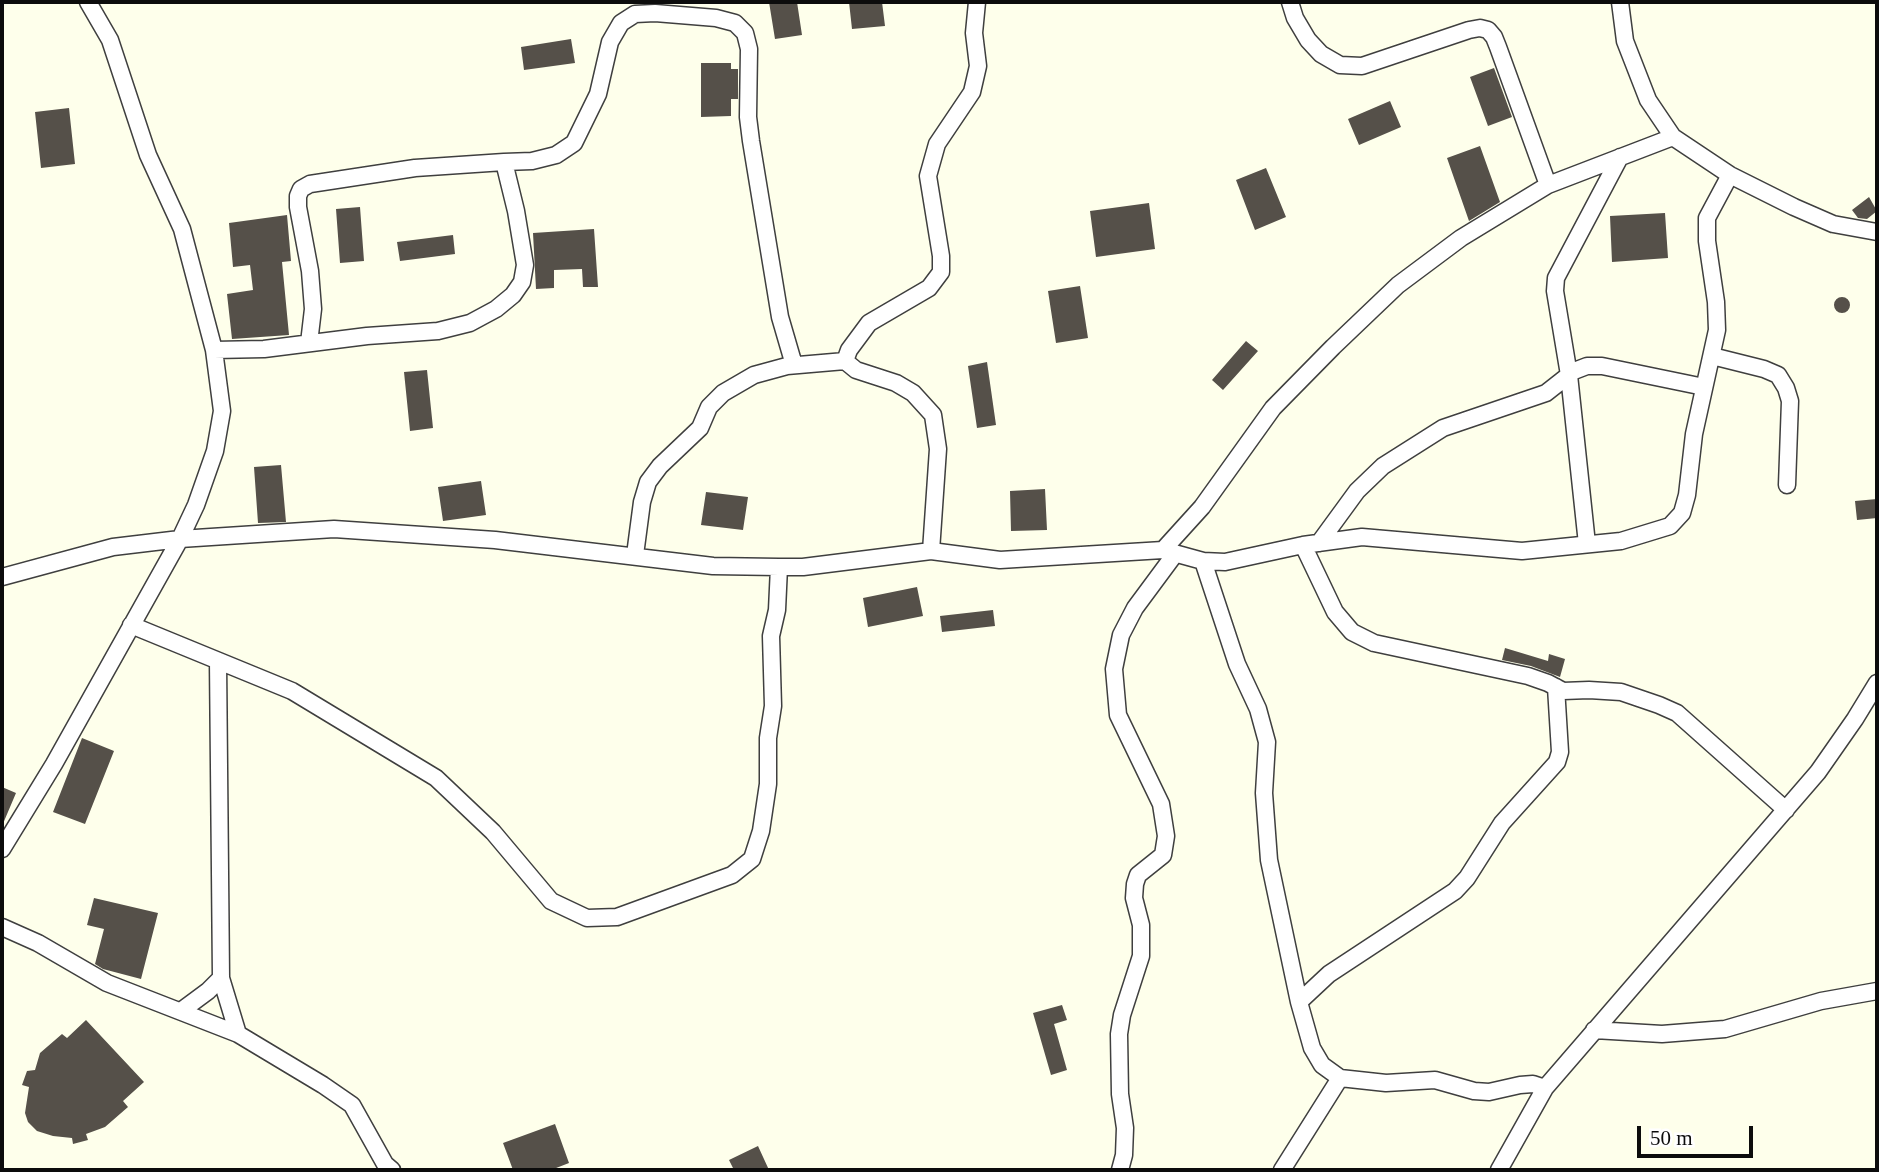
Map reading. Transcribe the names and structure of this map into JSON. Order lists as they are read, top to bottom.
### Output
{
  "scale_bar": "50 m"
}
